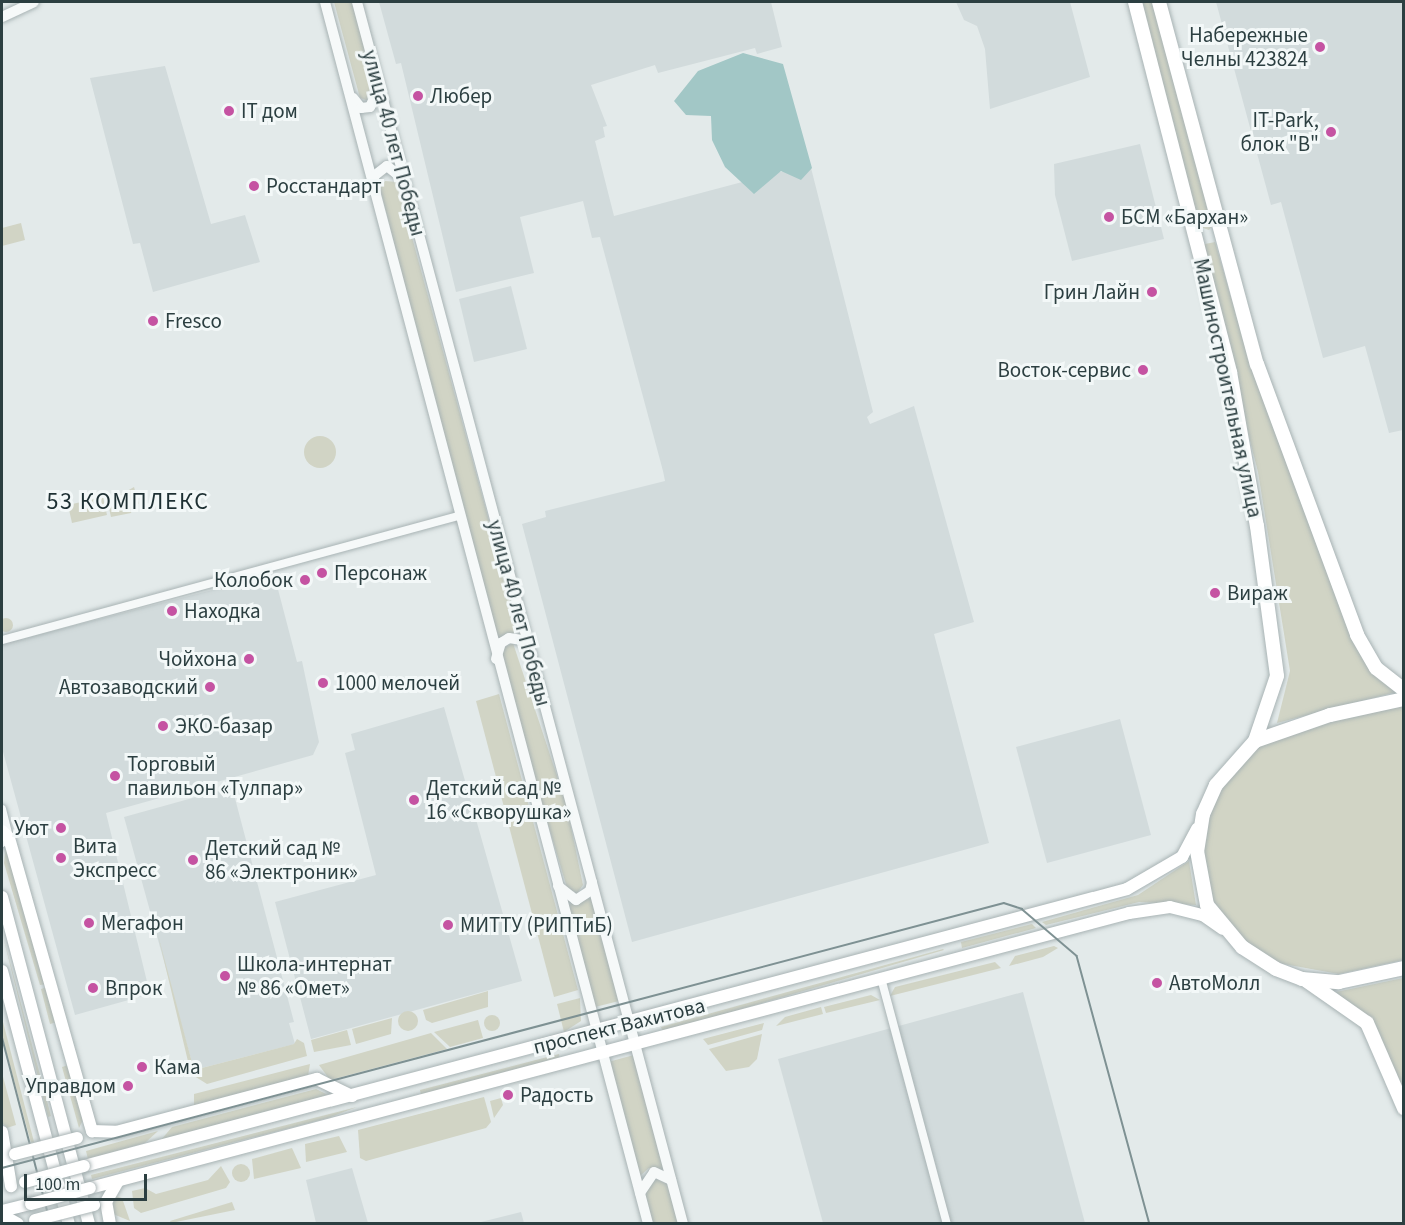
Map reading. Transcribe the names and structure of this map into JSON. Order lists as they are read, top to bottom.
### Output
{
  "streets": {
    "main road": ["Машиностроительная улица", "проспект Вахитова"],
    "street": ["улица 40 лет Победы"]
  },
  "crossings": [
    ["улица 40 лет Победы", "проспект Вахитова"]
  ],
  "districts": ["53 КОМПЛЕКС"],
  "places": [
    "Набережные Челны 423824",
    "Любер",
    "IT дом",
    "IT-Park, блок \"В\"",
    "Росстандарт",
    "БСМ «Бархан»",
    "Грин Лайн",
    "Fresco",
    "Восток-сервис",
    "Персонаж",
    "Колобок",
    "Вираж",
    "Находка",
    "Чойхона",
    "1000 мелочей",
    "Автозаводский",
    "ЭКО-базар",
    "Торговый павильон «Тулпар»",
    "Детский сад № 16 «Скворушка»",
    "Уют",
    "Вита Экспресс",
    "Детский сад № 86 «Электроник»",
    "Мегафон",
    "МИТТУ (РИПТиБ)",
    "Школа-интернат № 86 «Омет»",
    "АвтоМолл",
    "Впрок",
    "Кама",
    "Управдом",
    "Радость"
  ],
  "scale_bar": "100 m"
}
